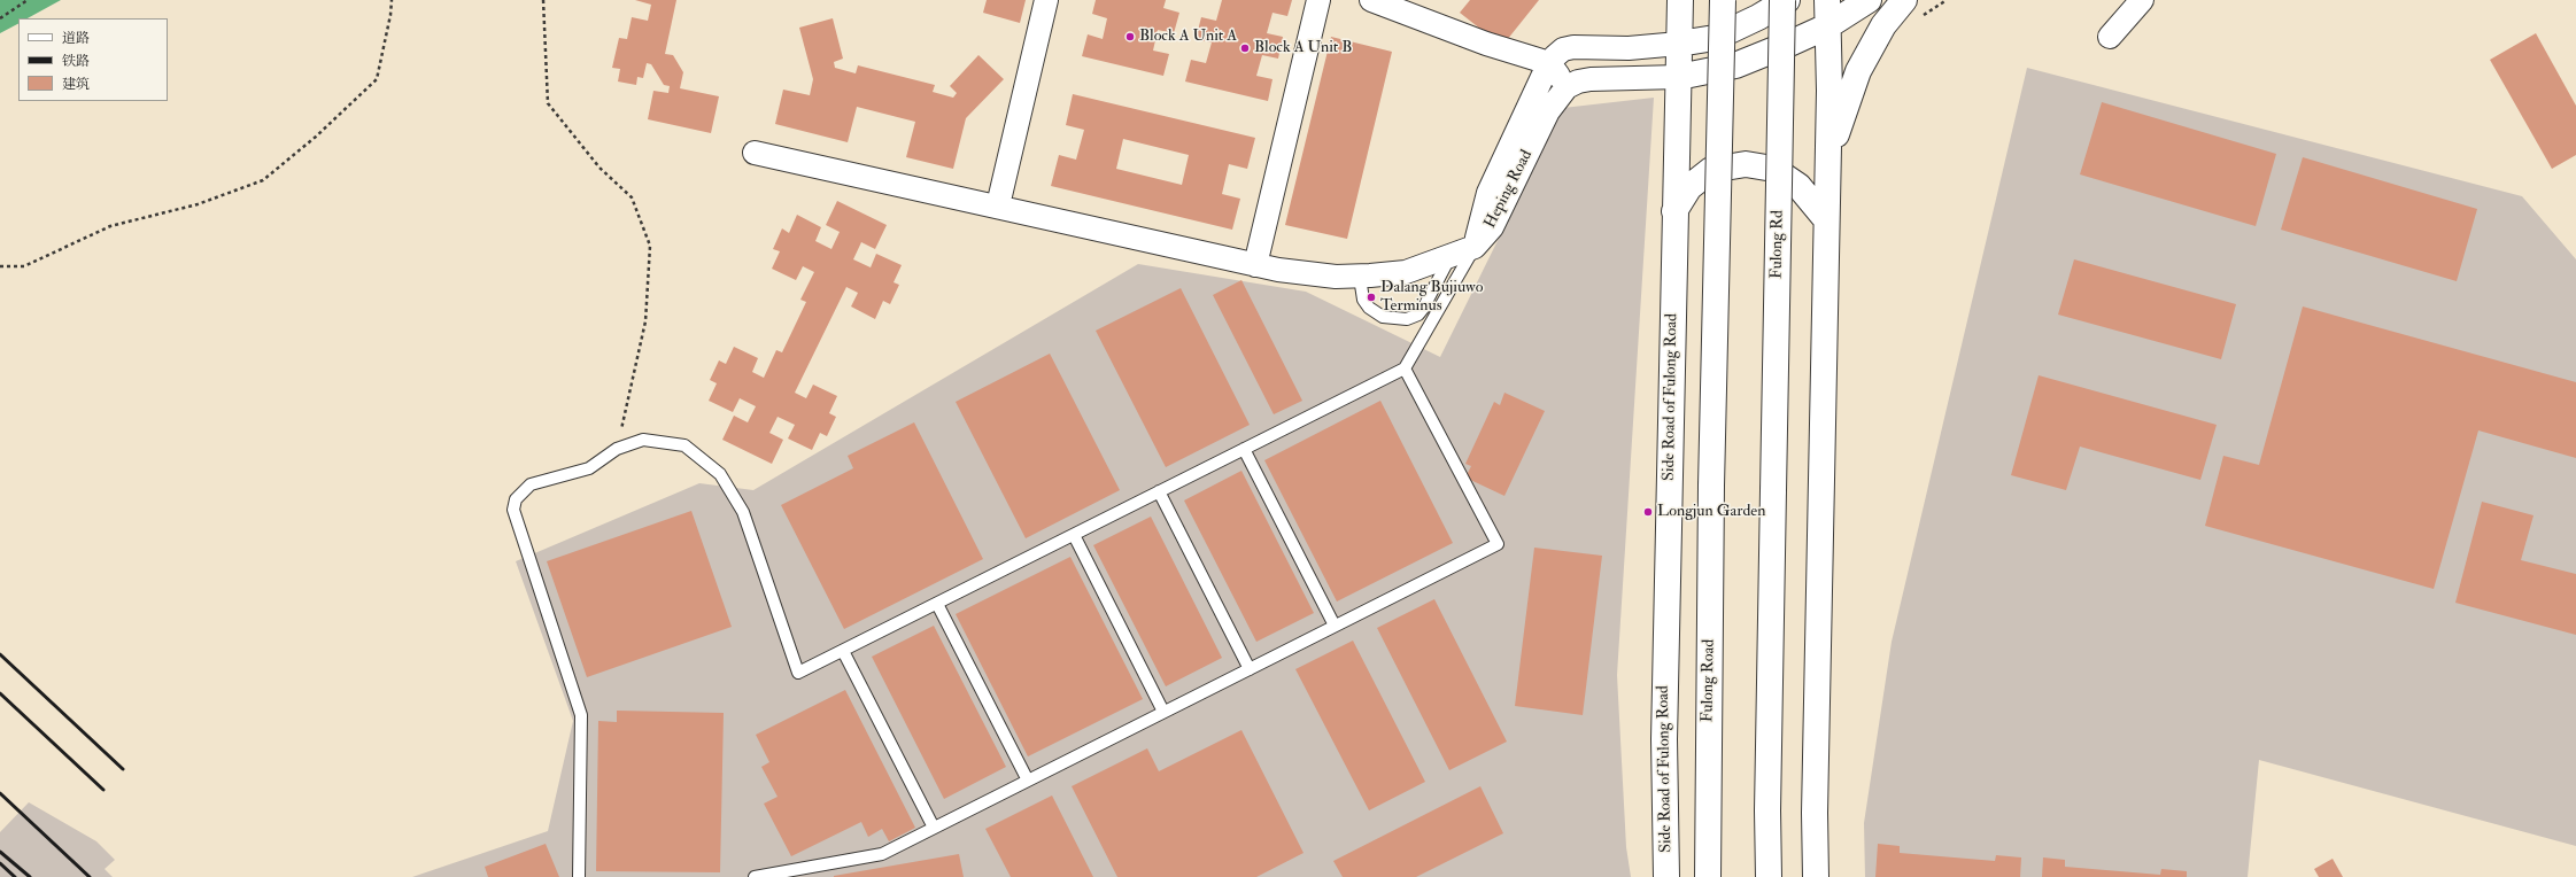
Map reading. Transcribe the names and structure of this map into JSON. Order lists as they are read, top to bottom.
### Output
{
  "streets": {
    "main road": [
      "Heping Road",
      "Fulong Rd",
      "Side Road of Fulong Road",
      "Fulong Road"
    ]
  },
  "crossings": [
    ["Heping Road", "Side Road of Fulong Road"]
  ],
  "places": [
    "Block A Unit A",
    "Block A Unit B",
    "Dalang Bujiuwo Terminus",
    "Longjun Garden"
  ],
  "legend": ["道路", "铁路", "建筑"]
}
